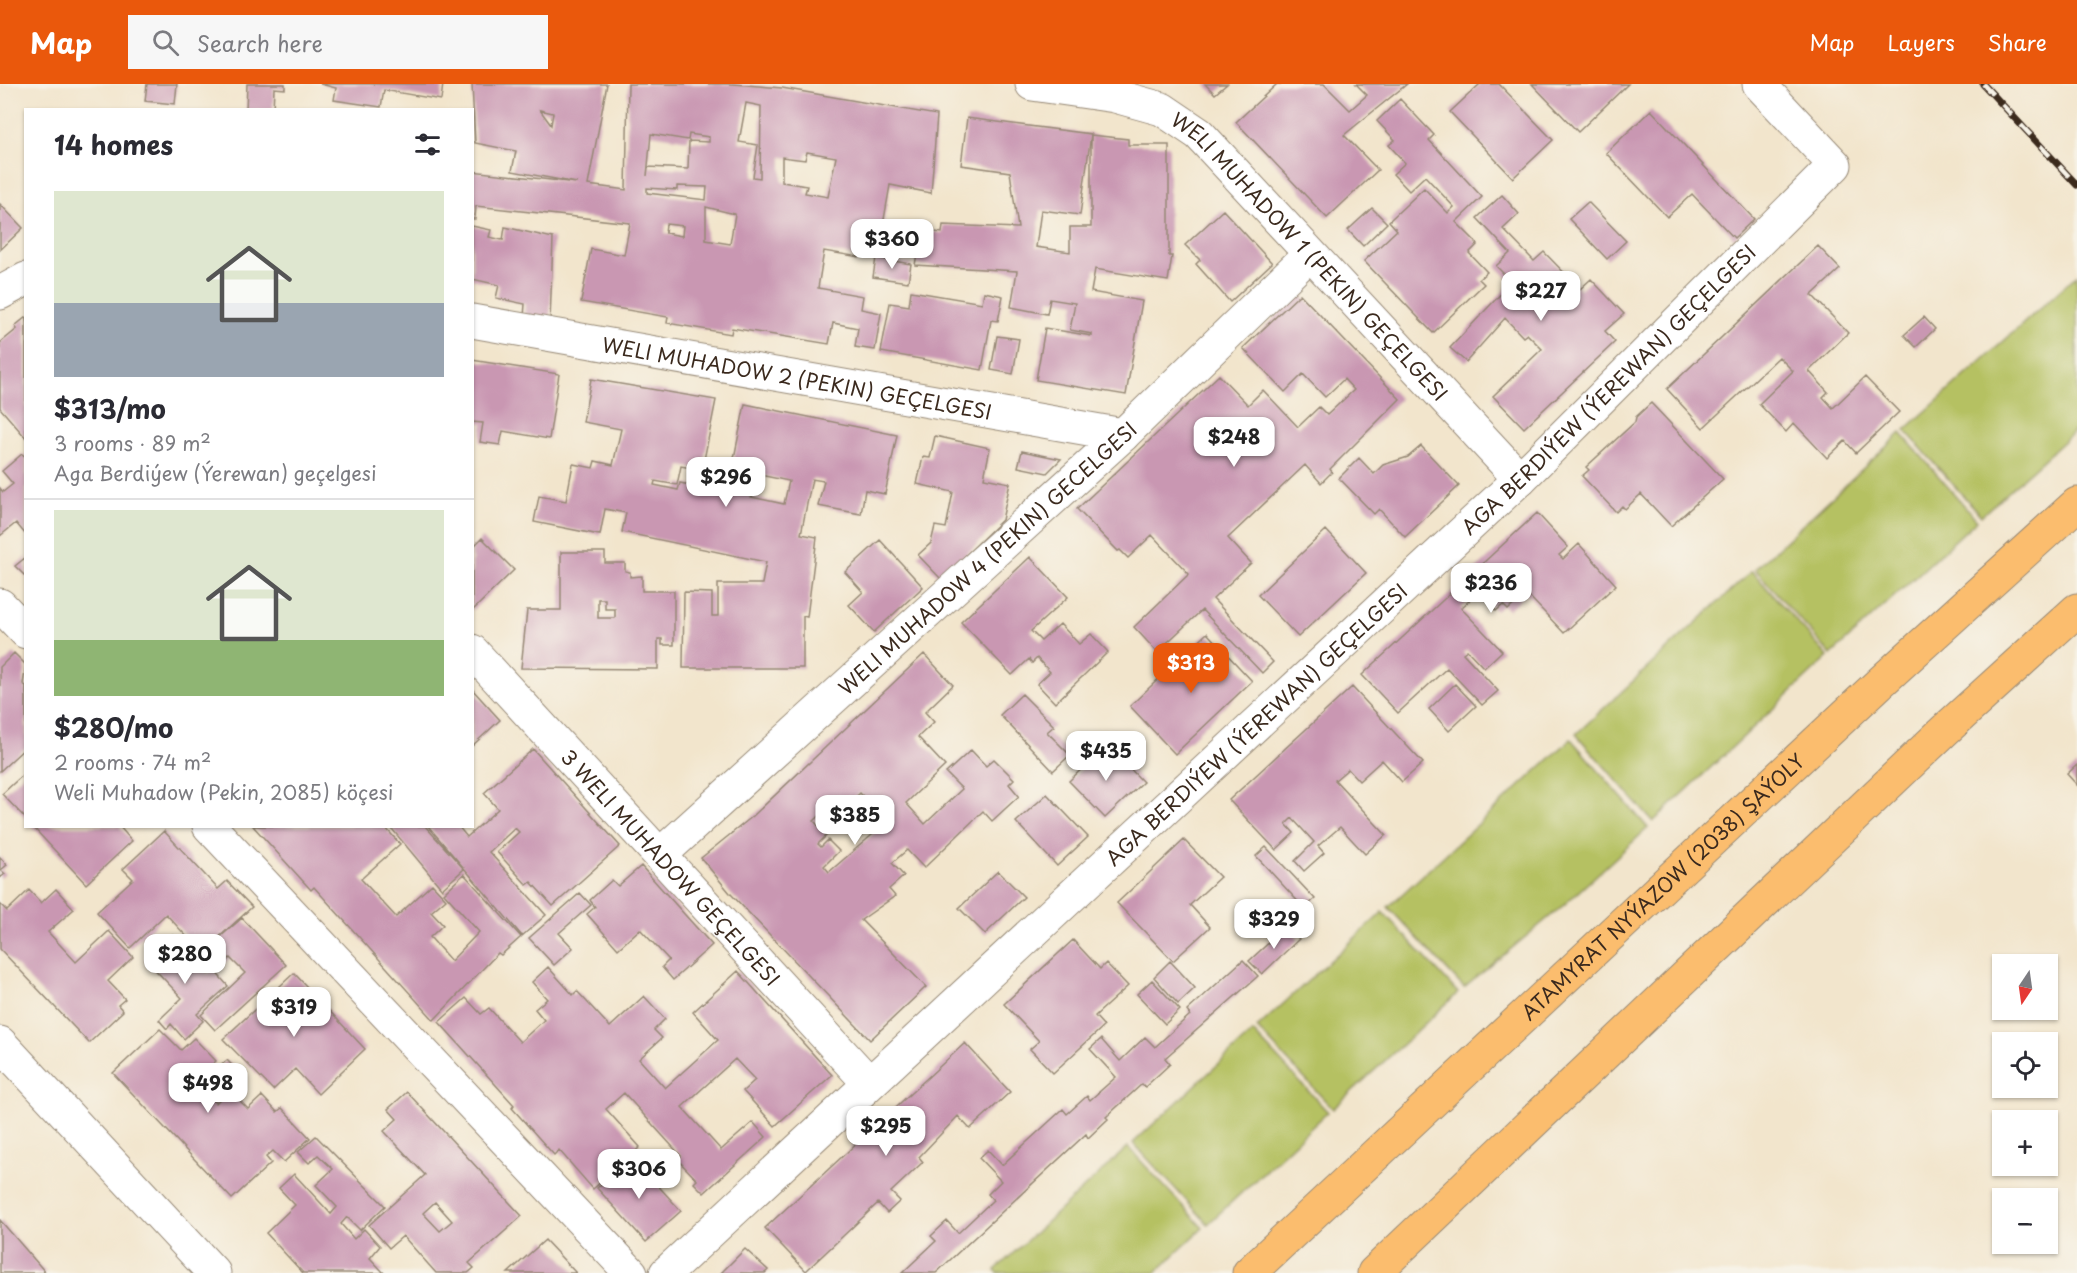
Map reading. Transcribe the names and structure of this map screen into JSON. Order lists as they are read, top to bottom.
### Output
{
  "streets": {
    "main road": ["ATAMYRAT NYÝAZOW (2038) ŞAÝOLY"],
    "street": [
      "WELI MUHADOW 1 (PEKIN) GEÇELGESI",
      "WELI MUHADOW 2 (PEKIN) GEÇELGESI",
      "AGA BERDIÝEW (ÝEREWAN) GEÇELGESI",
      "WELI MUHADOW 4 (PEKIN) GECELGESI",
      "3 WELI MUHADOW GEÇELGESI"
    ]
  },
  "crossings": [
    ["WELI MUHADOW 1 (PEKIN) GEÇELGESI", "AGA BERDIÝEW (ÝEREWAN) GEÇELGESI"],
    ["WELI MUHADOW 1 (PEKIN) GEÇELGESI", "WELI MUHADOW 4 (PEKIN) GECELGESI"],
    ["WELI MUHADOW 2 (PEKIN) GEÇELGESI", "WELI MUHADOW 4 (PEKIN) GECELGESI"],
    ["AGA BERDIÝEW (ÝEREWAN) GEÇELGESI", "3 WELI MUHADOW GEÇELGESI"],
    ["WELI MUHADOW 4 (PEKIN) GECELGESI", "3 WELI MUHADOW GEÇELGESI"]
  ],
  "north": "bottom",
  "page": {
    "header": "Map",
    "search": "Search here",
    "nav": ["Map", "Layers", "Share"],
    "heading": "14 homes",
    "list": [
      {
        "name": "$313/mo",
        "note": "3 rooms · 89 m² · Aga Berdiýew (Ýerewan) geçelgesi"
      },
      {
        "name": "$280/mo",
        "note": "2 rooms · 74 m² · Weli Muhadow (Pekin, 2085) köçesi"
      }
    ],
    "price": [
      "$360",
      "$227",
      "$248",
      "$296",
      "$236",
      "$313",
      "$435",
      "$385",
      "$329",
      "$280",
      "$319",
      "$498",
      "$295",
      "$306"
    ],
    "map_buttons": ["+", "−"]
  }
}
